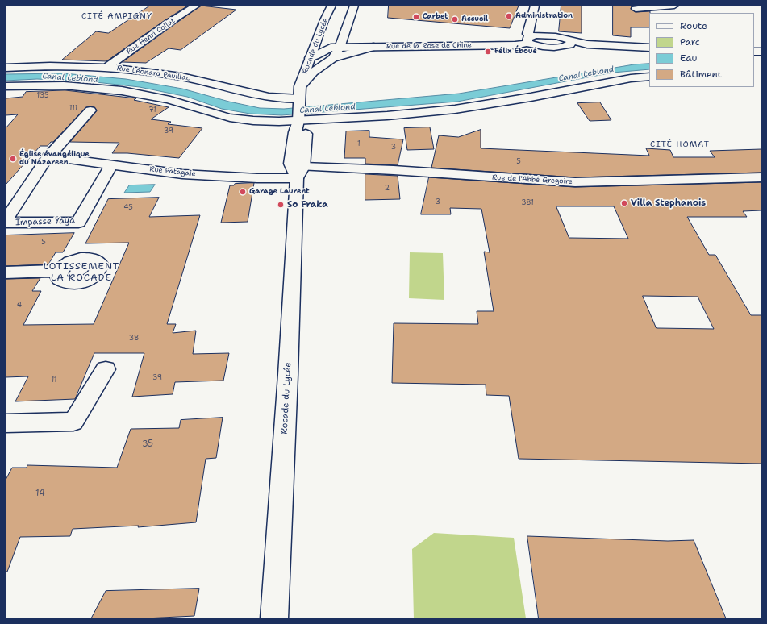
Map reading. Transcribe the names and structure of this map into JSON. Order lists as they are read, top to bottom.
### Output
{
  "streets": {
    "street": [
      "Rue Henri Collat",
      "Rocade du Lycée",
      "Rue de la Rose de Chine",
      "Rue Léonard Pauillac",
      "Rue Patagaie",
      "Rue de l'Abbé Gregoire",
      "Impasse Yaya"
    ]
  },
  "crossings": [
    ["Rue Henri Collat", "Rue Léonard Pauillac"],
    ["Rocade du Lycée", "Rue Léonard Pauillac"],
    ["Rocade du Lycée", "Rue Patagaie"],
    ["Rocade du Lycée", "Rue de l'Abbé Gregoire"],
    ["Rue Patagaie", "Rue de l'Abbé Gregoire"],
    ["Rue Patagaie", "Impasse Yaya"]
  ],
  "districts": ["CITÉ AMPIGNY", "CITÉ HOMAT", "LOTISSEMENT LA ROCADE"],
  "water": ["Canal Leblond"],
  "places": [
    "Administration",
    "Carbet",
    "Accueil",
    "Félix Éboué",
    "Église évangélique du Nazareen",
    "Garage Laurent",
    "Villa Stephanois",
    "So Fraka"
  ],
  "house_numbers": [
    "135",
    "111",
    "71",
    "39",
    "1",
    "3",
    "5",
    "2",
    "3",
    "381",
    "45",
    "5",
    "4",
    "38",
    "39",
    "11",
    "35",
    "14"
  ],
  "legend": [
    "Route",
    "Parc",
    "Eau",
    "Bâtiment"
  ]
}
